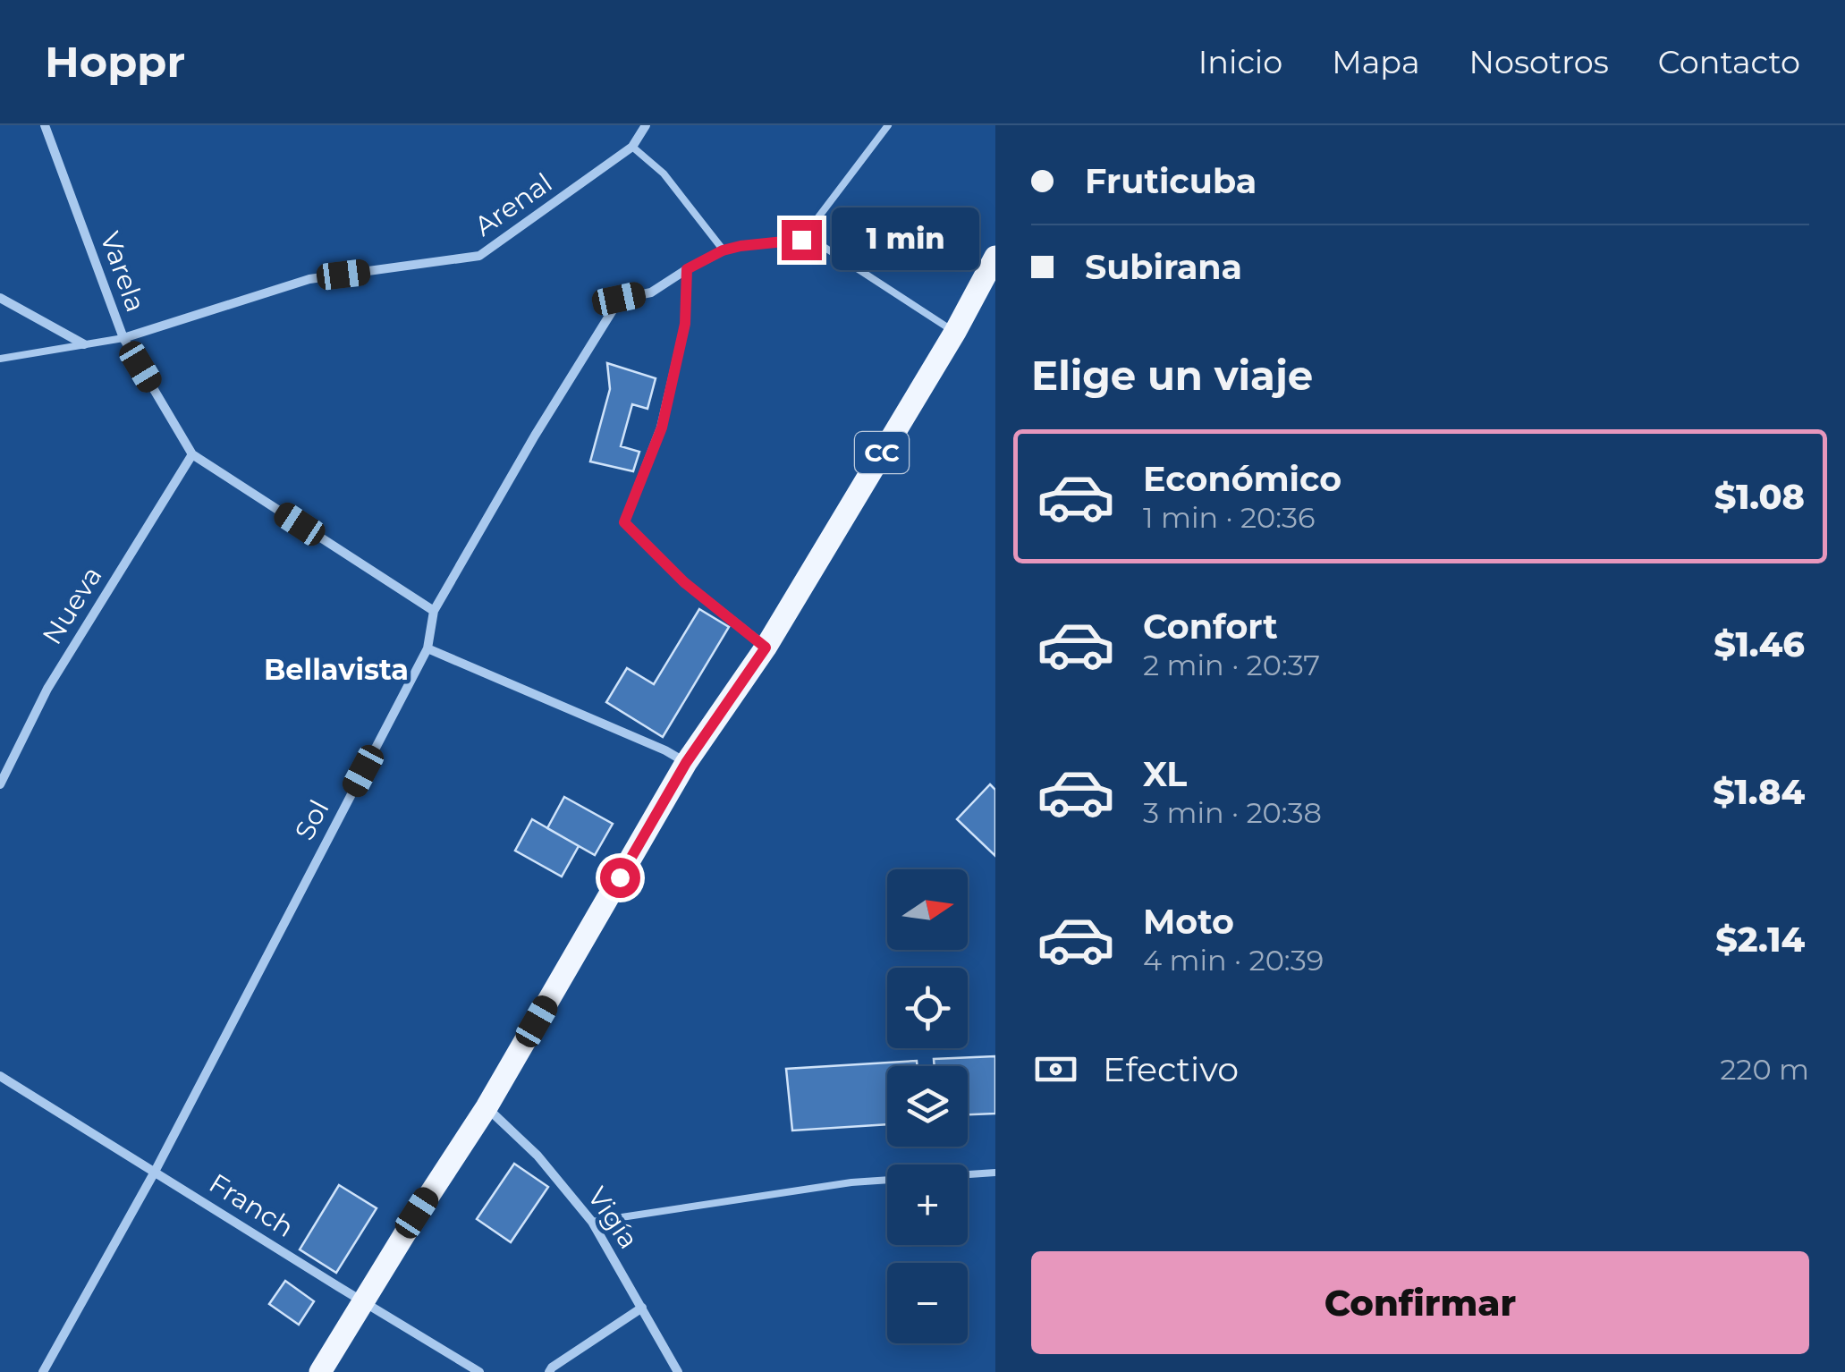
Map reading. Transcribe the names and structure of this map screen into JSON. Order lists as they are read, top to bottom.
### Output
{
  "streets": {
    "main road": ["CC"],
    "street": [
      "Arenal",
      "Varela",
      "Nueva",
      "Sol",
      "Franch",
      "Vigía"
    ]
  },
  "crossings": [
    ["Arenal", "Varela"],
    ["Varela", "Nueva"],
    ["Varela", "Sol"],
    ["CC", "Franch"],
    ["CC", "Vigía"],
    ["Sol", "Franch"]
  ],
  "districts": ["Bellavista"],
  "north": "right",
  "page": {
    "header": "Hoppr",
    "nav": [
      "Inicio",
      "Mapa",
      "Nosotros",
      "Contacto"
    ],
    "banner": ["Fruticuba", "Subirana"],
    "bubble": "1 min",
    "heading": "Elige un viaje",
    "list": [
      {
        "name": "Económico",
        "note": "1 min · 20:36",
        "value": "$1.08"
      },
      {
        "name": "Confort",
        "note": "2 min · 20:37",
        "value": "$1.46"
      },
      {
        "name": "XL",
        "note": "3 min · 20:38",
        "value": "$1.84"
      },
      {
        "name": "Moto",
        "note": "4 min · 20:39",
        "value": "$2.14"
      }
    ],
    "map_buttons": ["+", "−"],
    "pay": ["Efectivo", "220 m"],
    "buttons": "Confirmar"
  }
}
